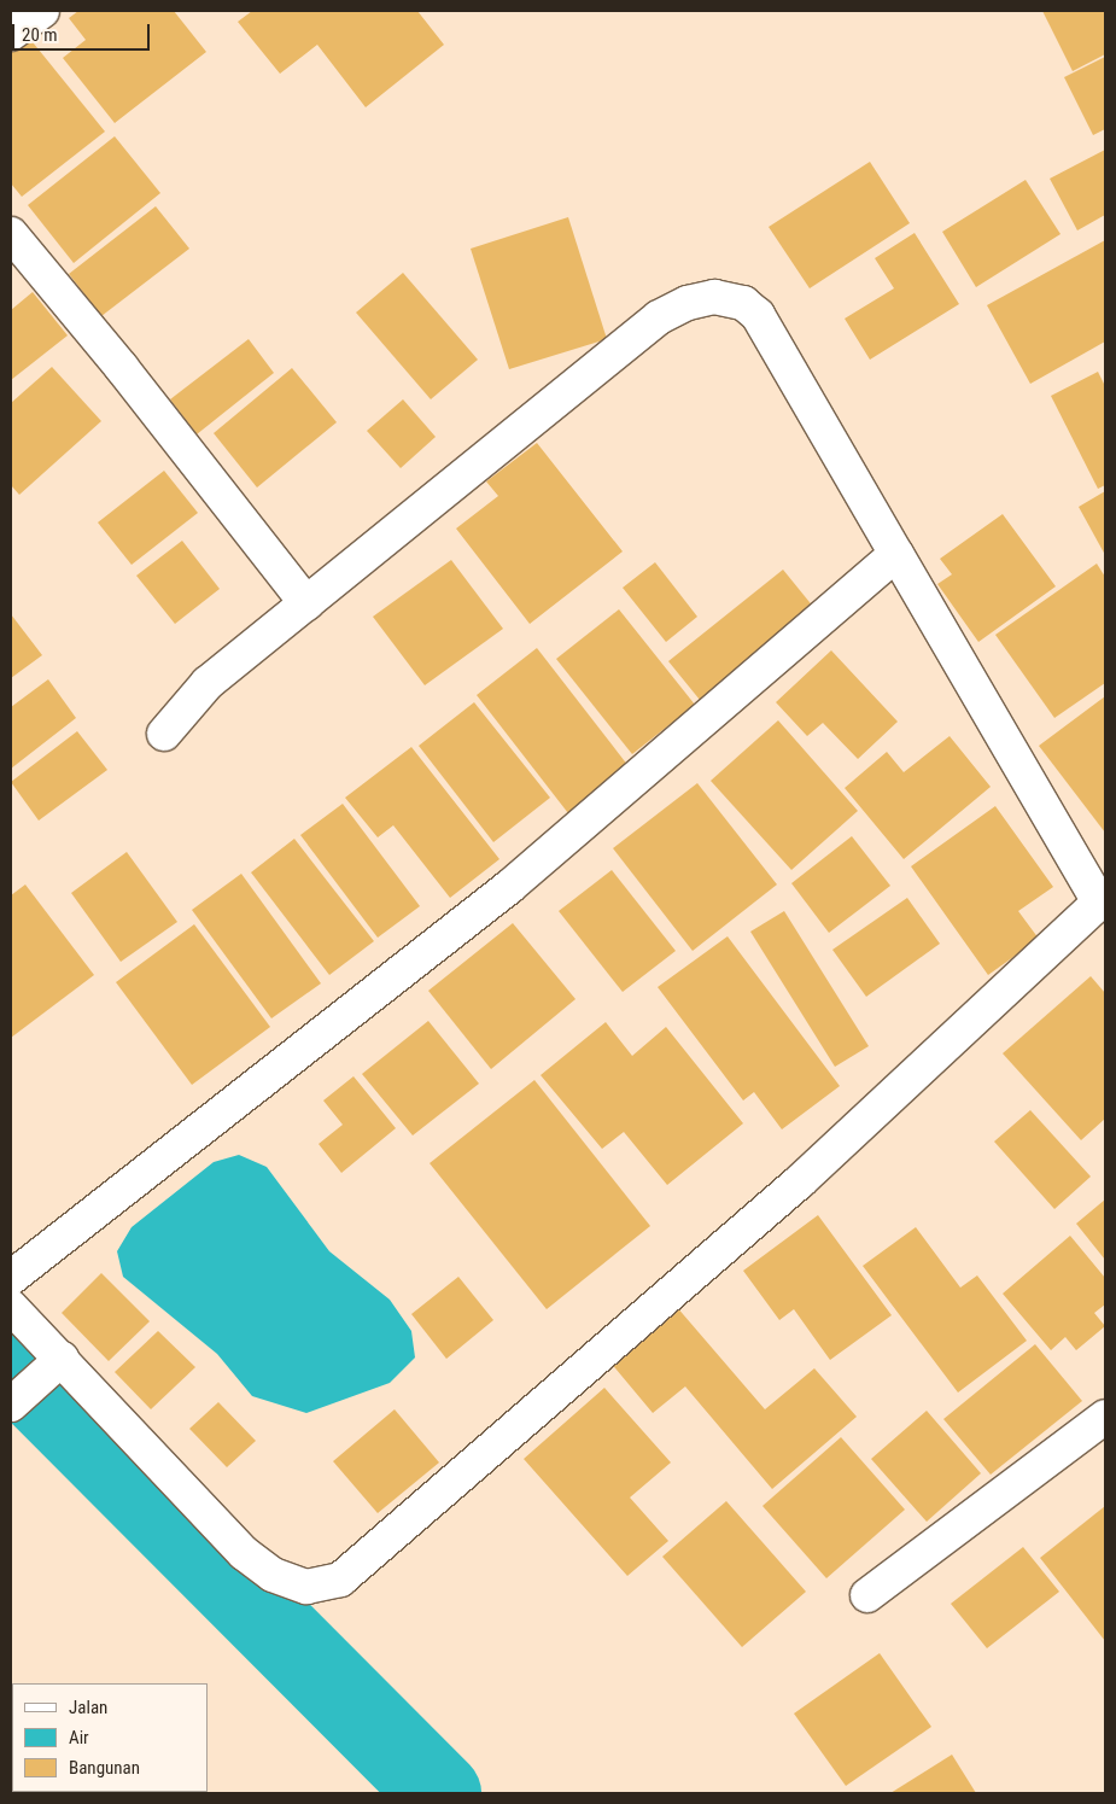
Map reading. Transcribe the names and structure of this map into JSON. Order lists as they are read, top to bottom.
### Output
{
  "legend": ["Jalan", "Air", "Bangunan"],
  "scale_bar": "20 m"
}
